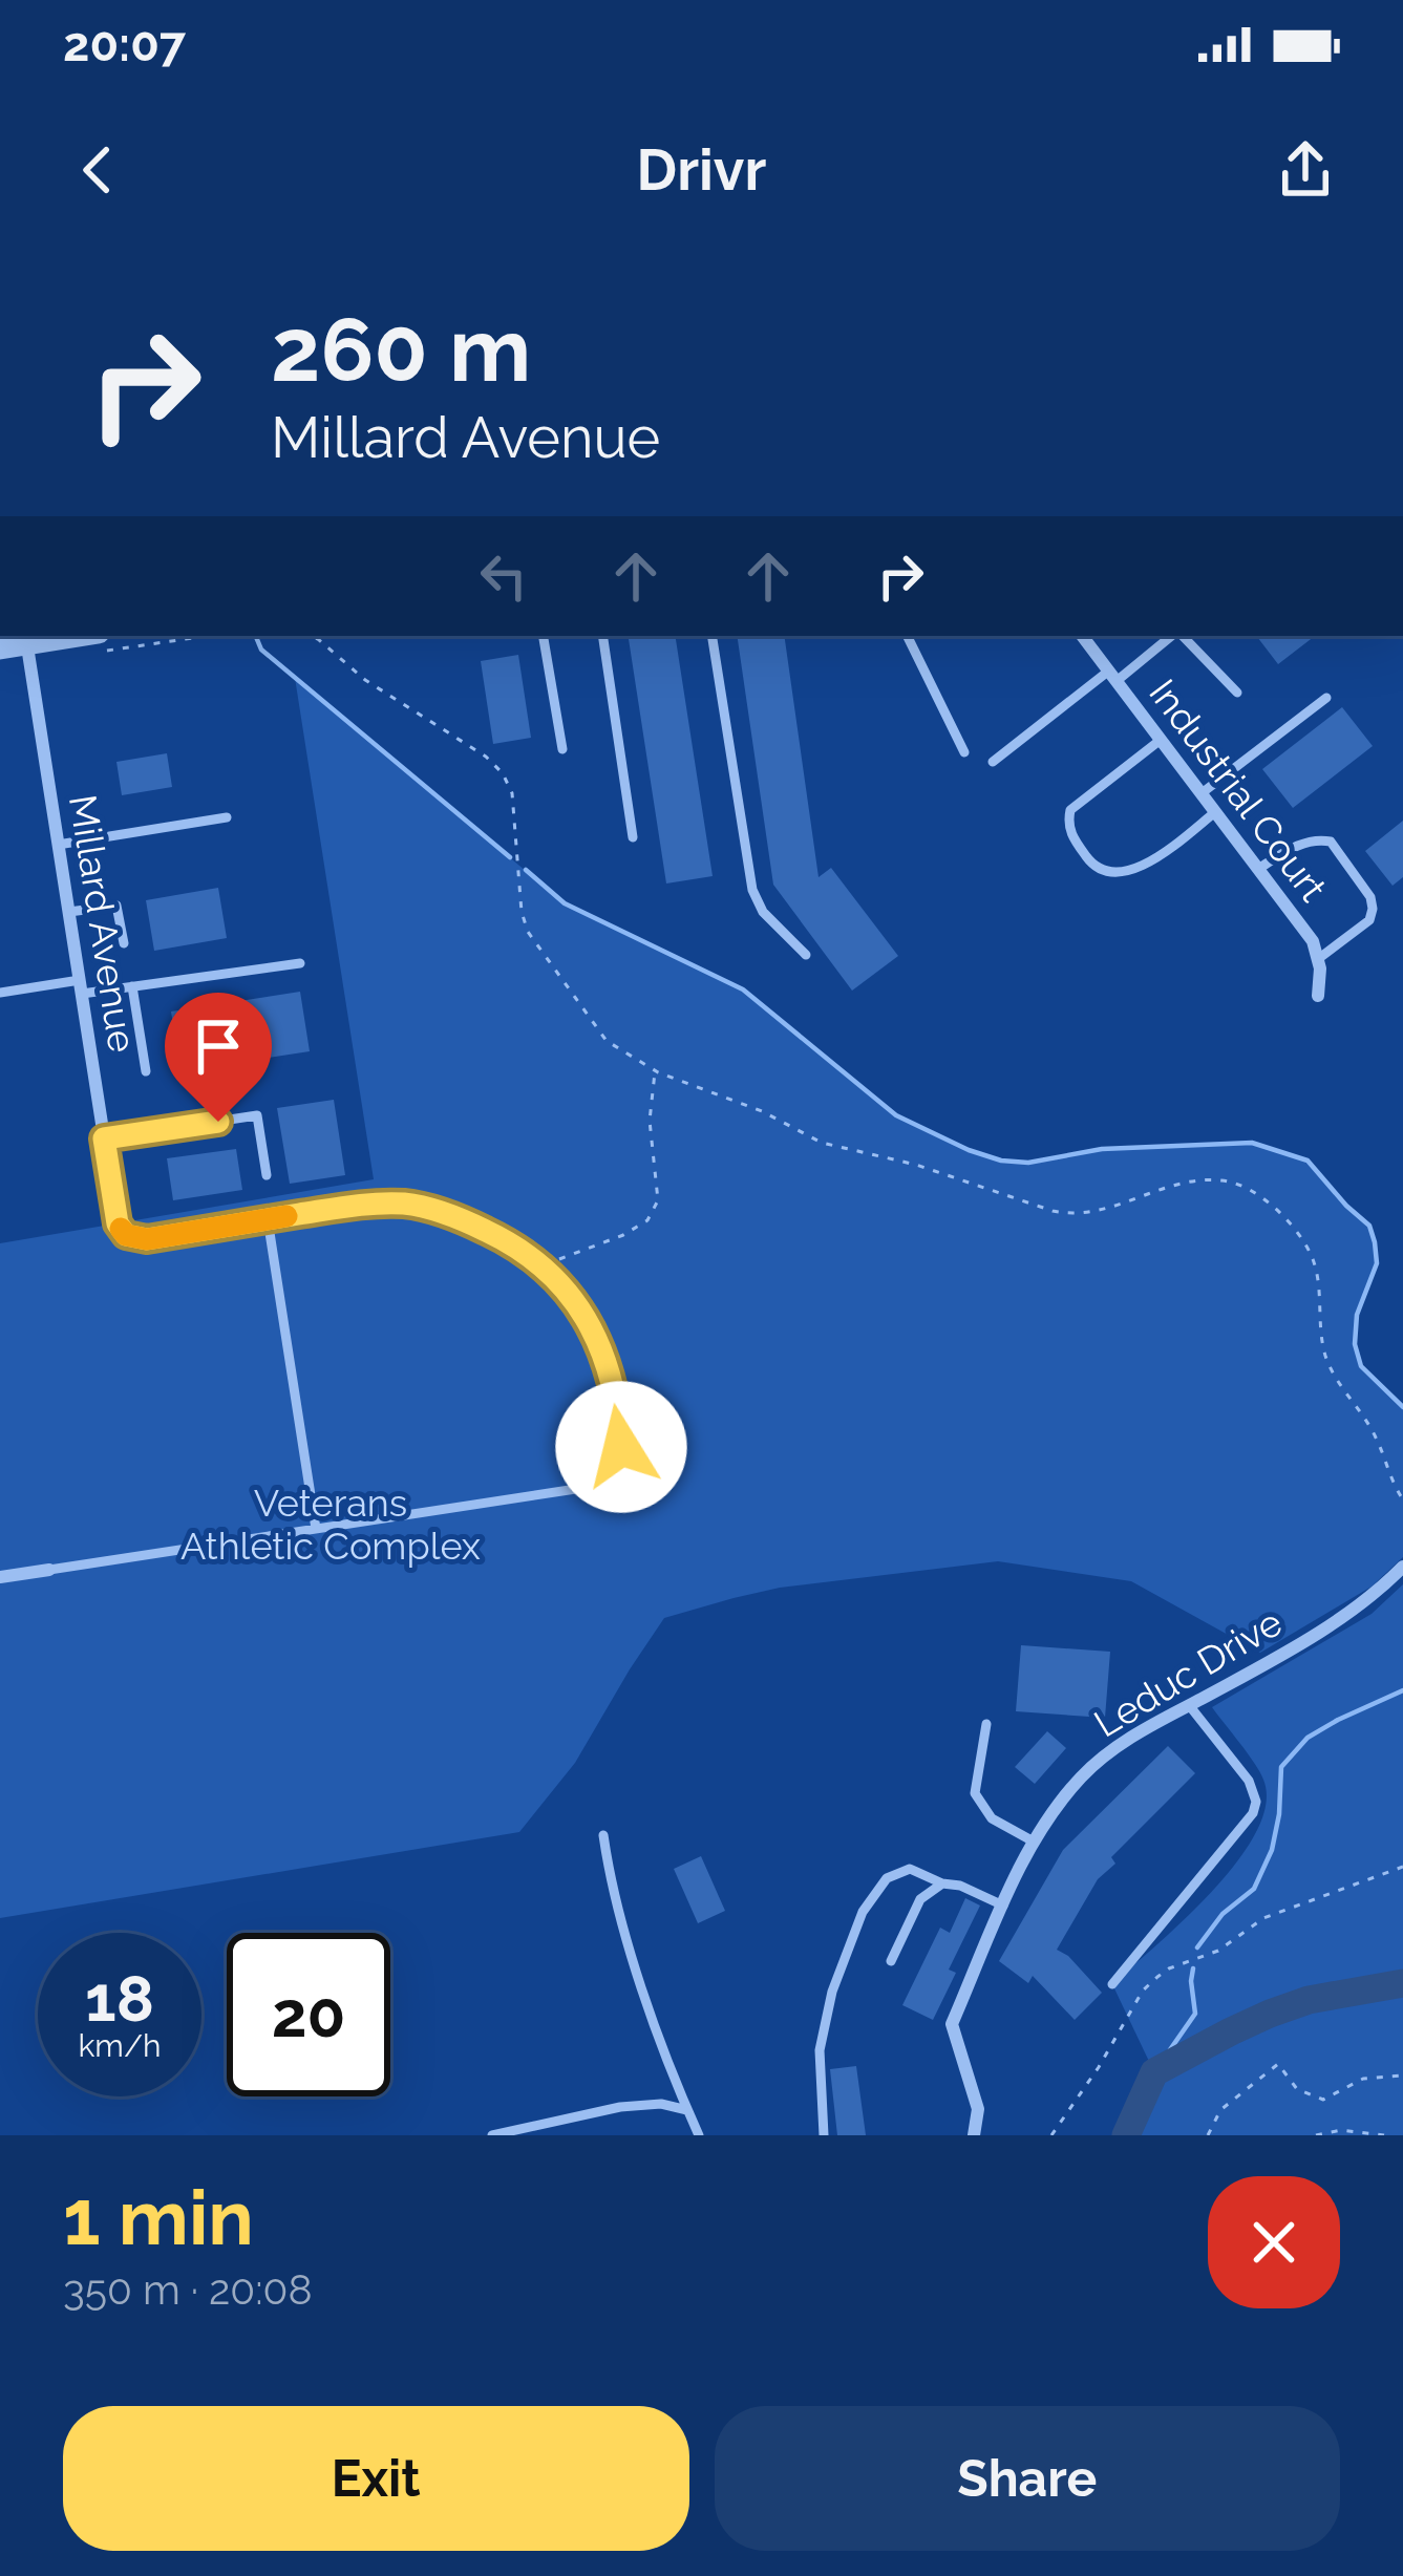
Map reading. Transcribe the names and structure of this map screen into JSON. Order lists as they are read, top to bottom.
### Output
{
  "streets": {
    "street": ["Industrial Court", "Millard Avenue", "Leduc Drive"]
  },
  "parks": ["Veterans Athletic Complex"],
  "page": {
    "status": "20:07",
    "header": "Drivr",
    "turn": ["260 m", "Millard Avenue"],
    "speed": "18 km/h",
    "limit": "20",
    "heading": ["1 min", "350 m · 20:08"],
    "buttons": ["Exit", "Share"]
  }
}
